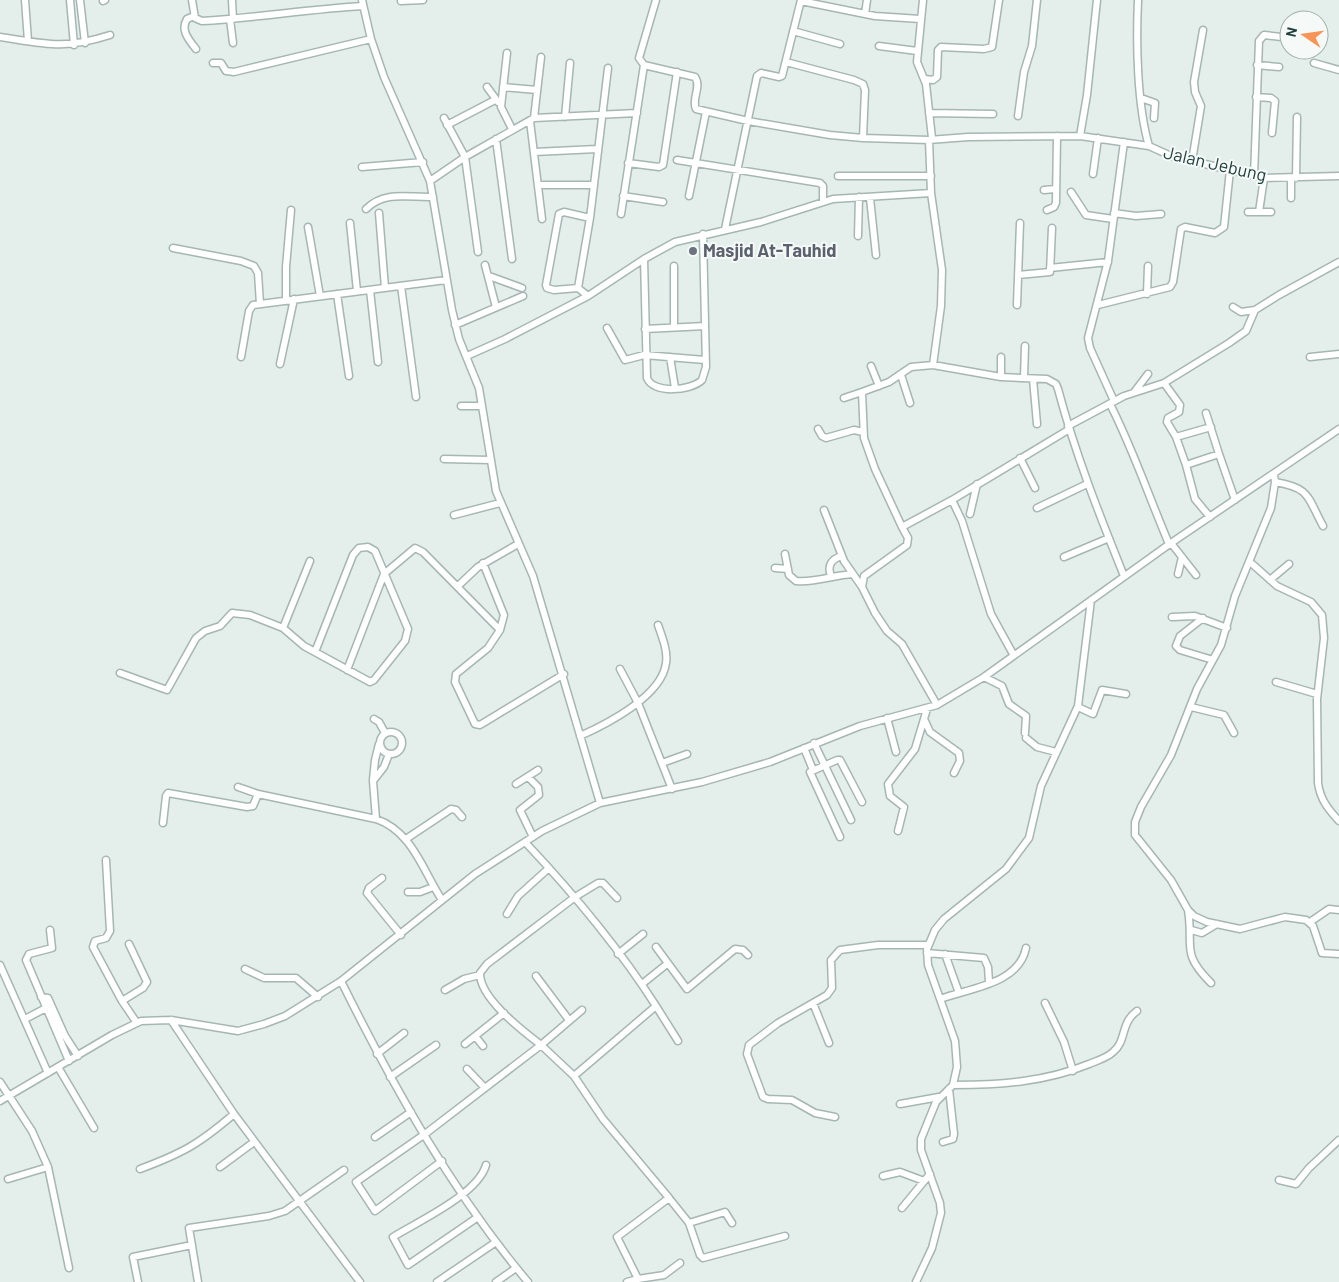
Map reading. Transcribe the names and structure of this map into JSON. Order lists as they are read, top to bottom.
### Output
{
  "streets": {
    "street": ["Jalan Jebung"]
  },
  "places": ["Masjid At-Tauhid"],
  "north": "left"
}
